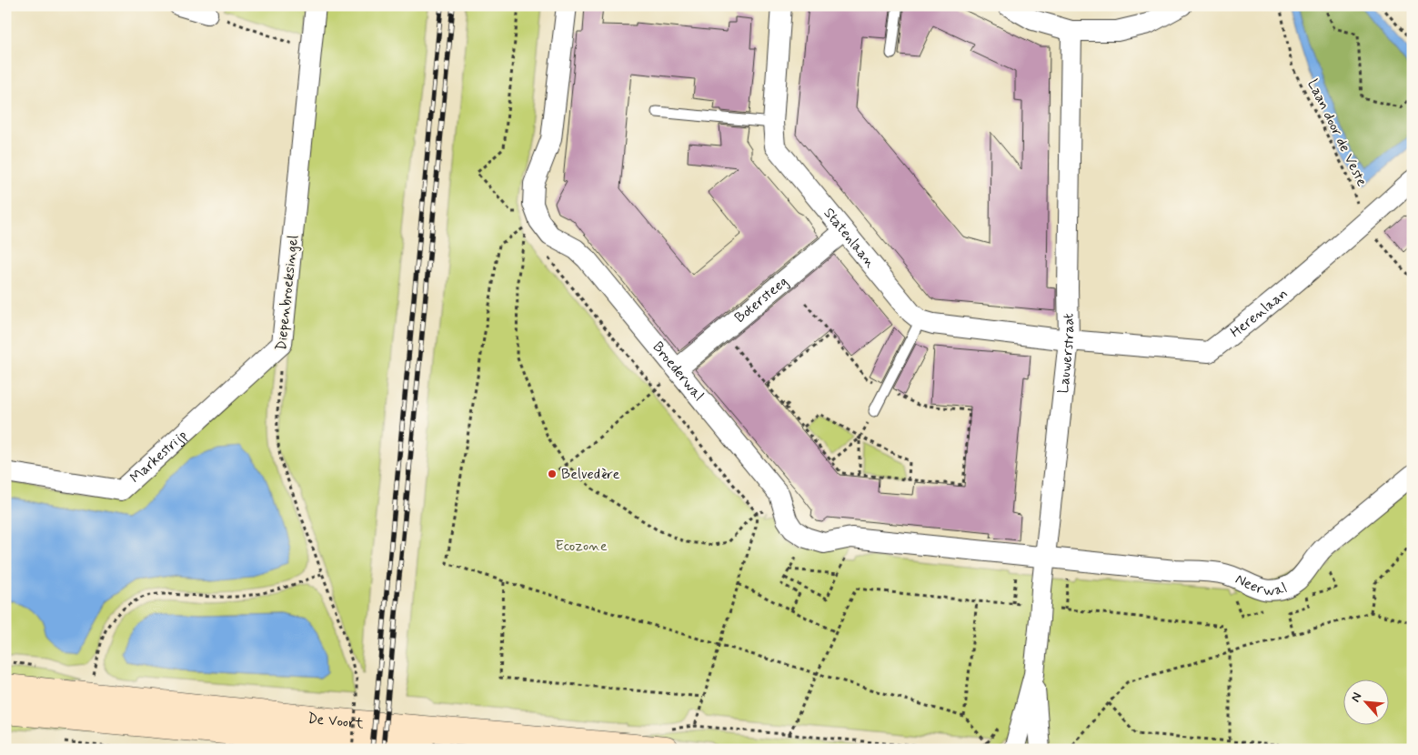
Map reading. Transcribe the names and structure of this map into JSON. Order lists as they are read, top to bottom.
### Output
{
  "streets": {
    "street": [
      "Statenlaan",
      "Diepenbroeksingel",
      "Botersteeg",
      "Herenlaan",
      "Lauwerstraat",
      "Broederwal",
      "Markestrijp",
      "Neerwal",
      "De Voort"
    ],
    "path": ["Laan door de Veste"]
  },
  "crossings": [
    ["Laan door de Veste", "Herenlaan"],
    ["Statenlaan", "Botersteeg"],
    ["Diepenbroeksingel", "Markestrijp"],
    ["Botersteeg", "Broederwal"],
    ["Herenlaan", "Lauwerstraat"],
    ["Lauwerstraat", "Broederwal"],
    ["Lauwerstraat", "Neerwal"],
    ["Broederwal", "Neerwal"]
  ],
  "parks": ["Ecozone"],
  "places": ["Belvedère"],
  "north": "top left"
}
